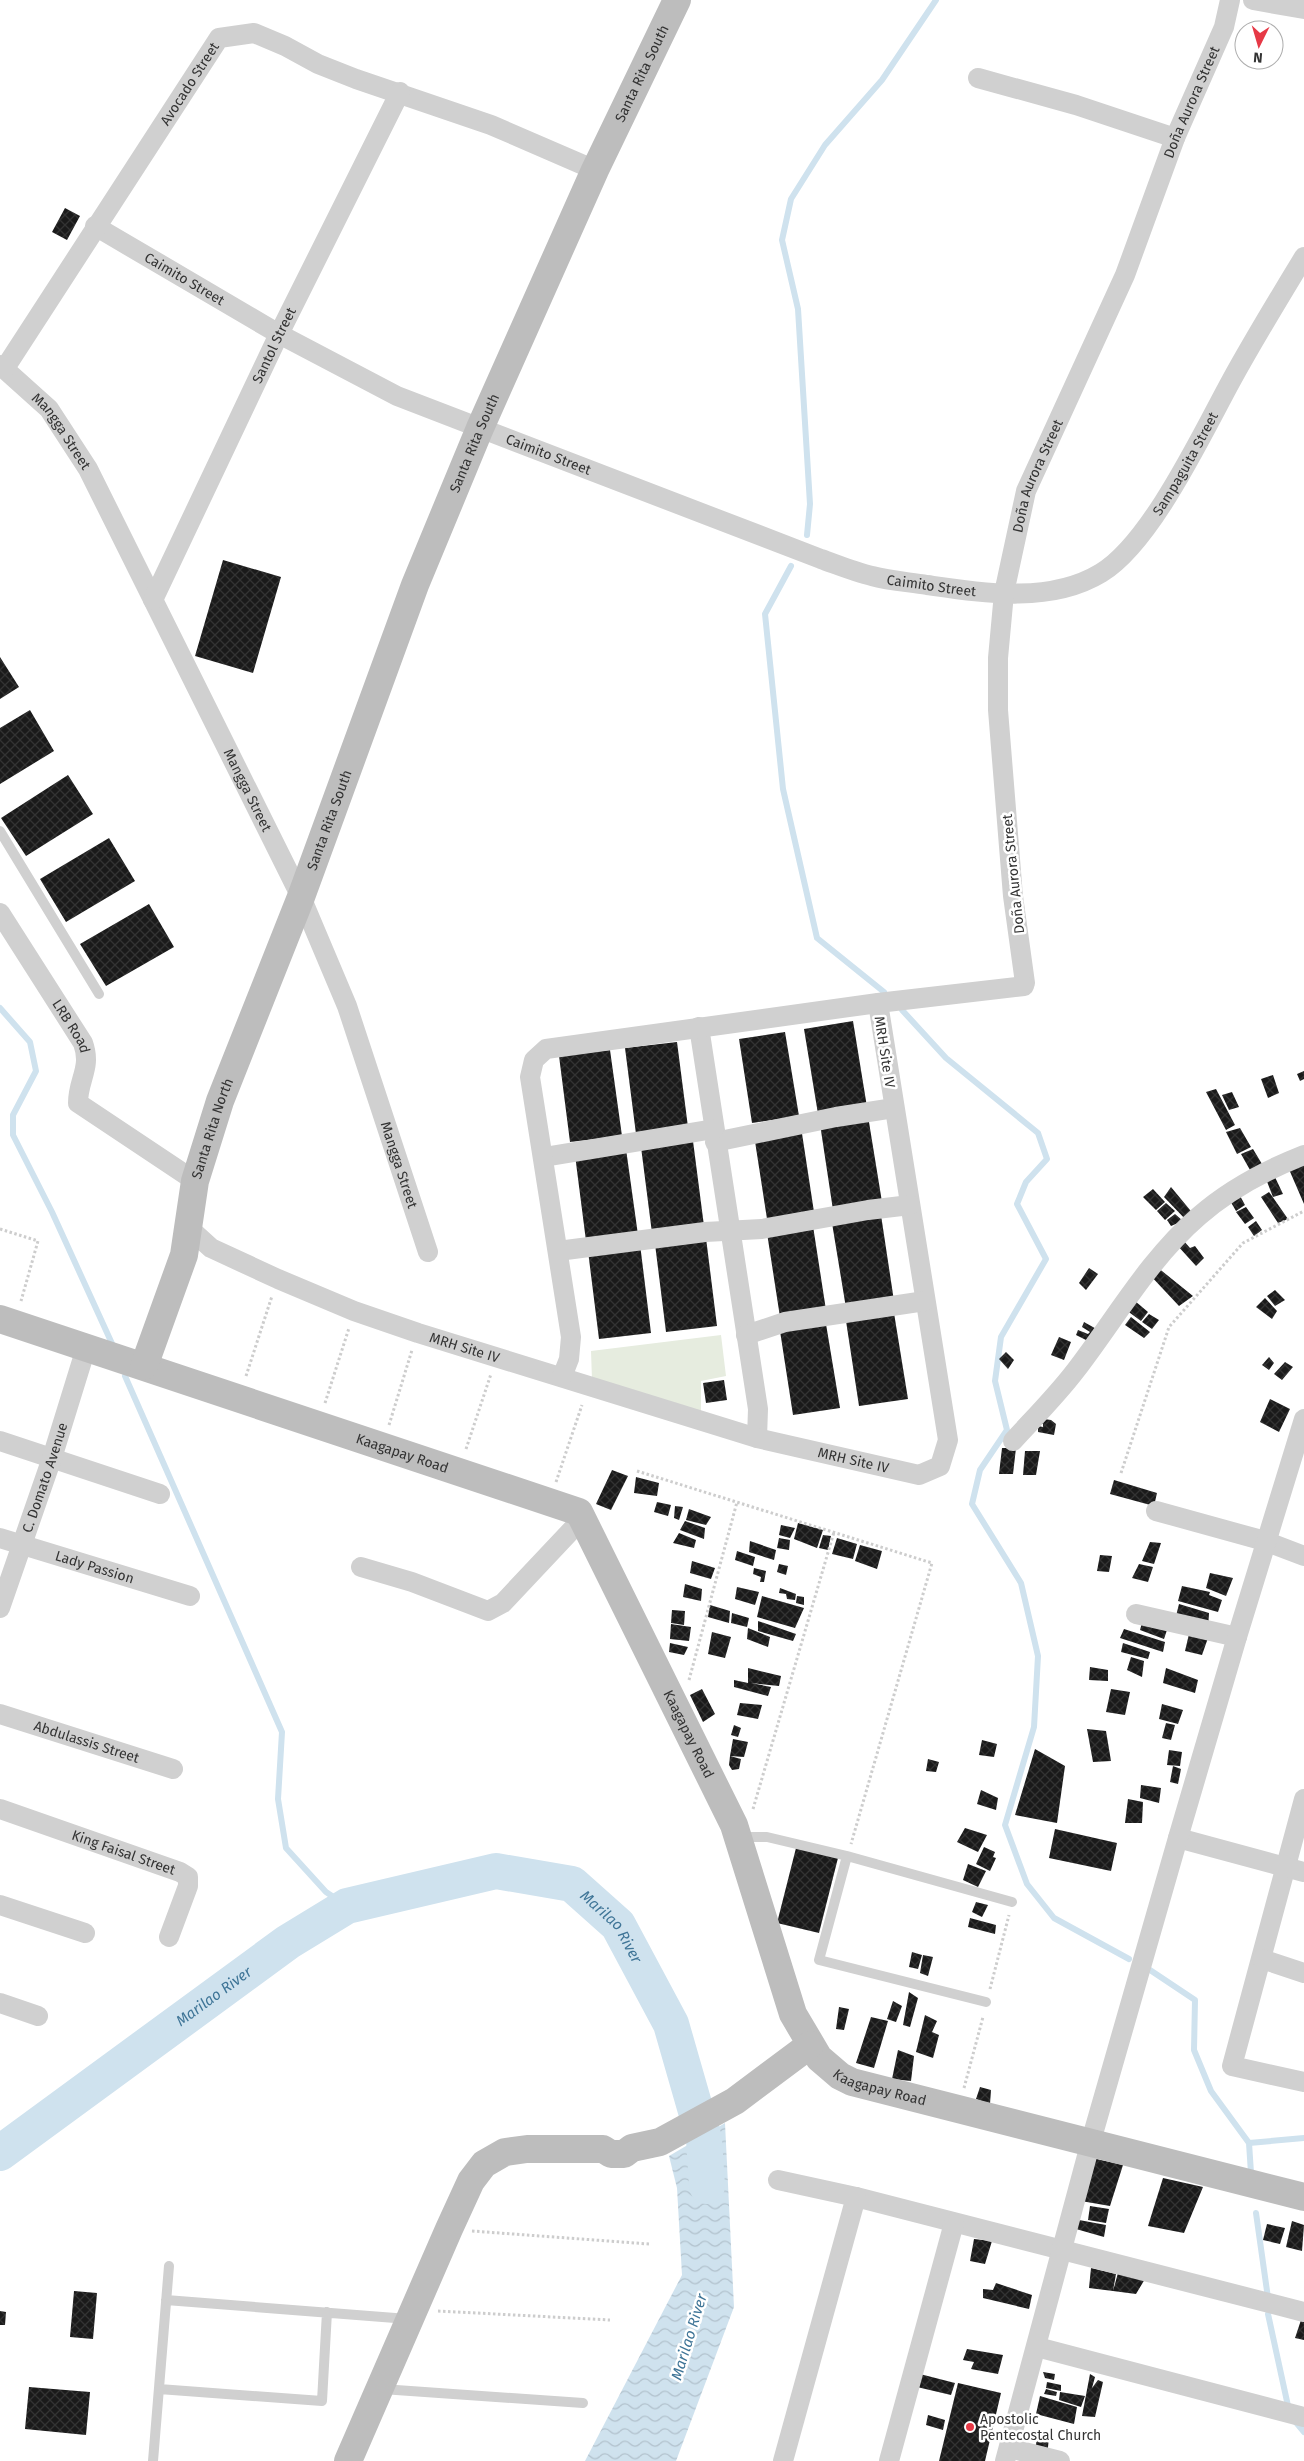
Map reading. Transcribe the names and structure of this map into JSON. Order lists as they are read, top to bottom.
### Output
{
  "streets": {
    "street": [
      "Santa Rita South",
      "Avocado Street",
      "Doña Aurora Street",
      "Caimito Street",
      "Santol Street",
      "Mangga Street",
      "Sampaguita Street",
      "LRB Road",
      "MRH Site IV",
      "Santa Rita North",
      "Kaagapay Road",
      "C. Domato Avenue",
      "Lady Passion",
      "Abdulassis Street",
      "King Faisal Street"
    ]
  },
  "crossings": [
    ["Santa Rita South", "Avocado Street"],
    ["Santa Rita South", "Caimito Street"],
    ["Santa Rita South", "Mangga Street"],
    ["Santa Rita South", "Santa Rita North"],
    ["Avocado Street", "Caimito Street"],
    ["Avocado Street", "Santol Street"],
    ["Avocado Street", "Mangga Street"],
    ["Doña Aurora Street", "Caimito Street"],
    ["Doña Aurora Street", "Sampaguita Street"],
    ["Doña Aurora Street", "MRH Site IV"],
    ["Caimito Street", "Santol Street"],
    ["Caimito Street", "Sampaguita Street"],
    ["Santol Street", "Mangga Street"],
    ["Mangga Street", "Santa Rita North"],
    ["LRB Road", "Santa Rita North"],
    ["MRH Site IV", "Santa Rita North"],
    ["Santa Rita North", "Kaagapay Road"],
    ["Kaagapay Road", "C. Domato Avenue"],
    ["C. Domato Avenue", "Lady Passion"]
  ],
  "water": ["Marilao River"],
  "places": ["Apostolic Pentecostal Church"],
  "north": "bottom"
}
